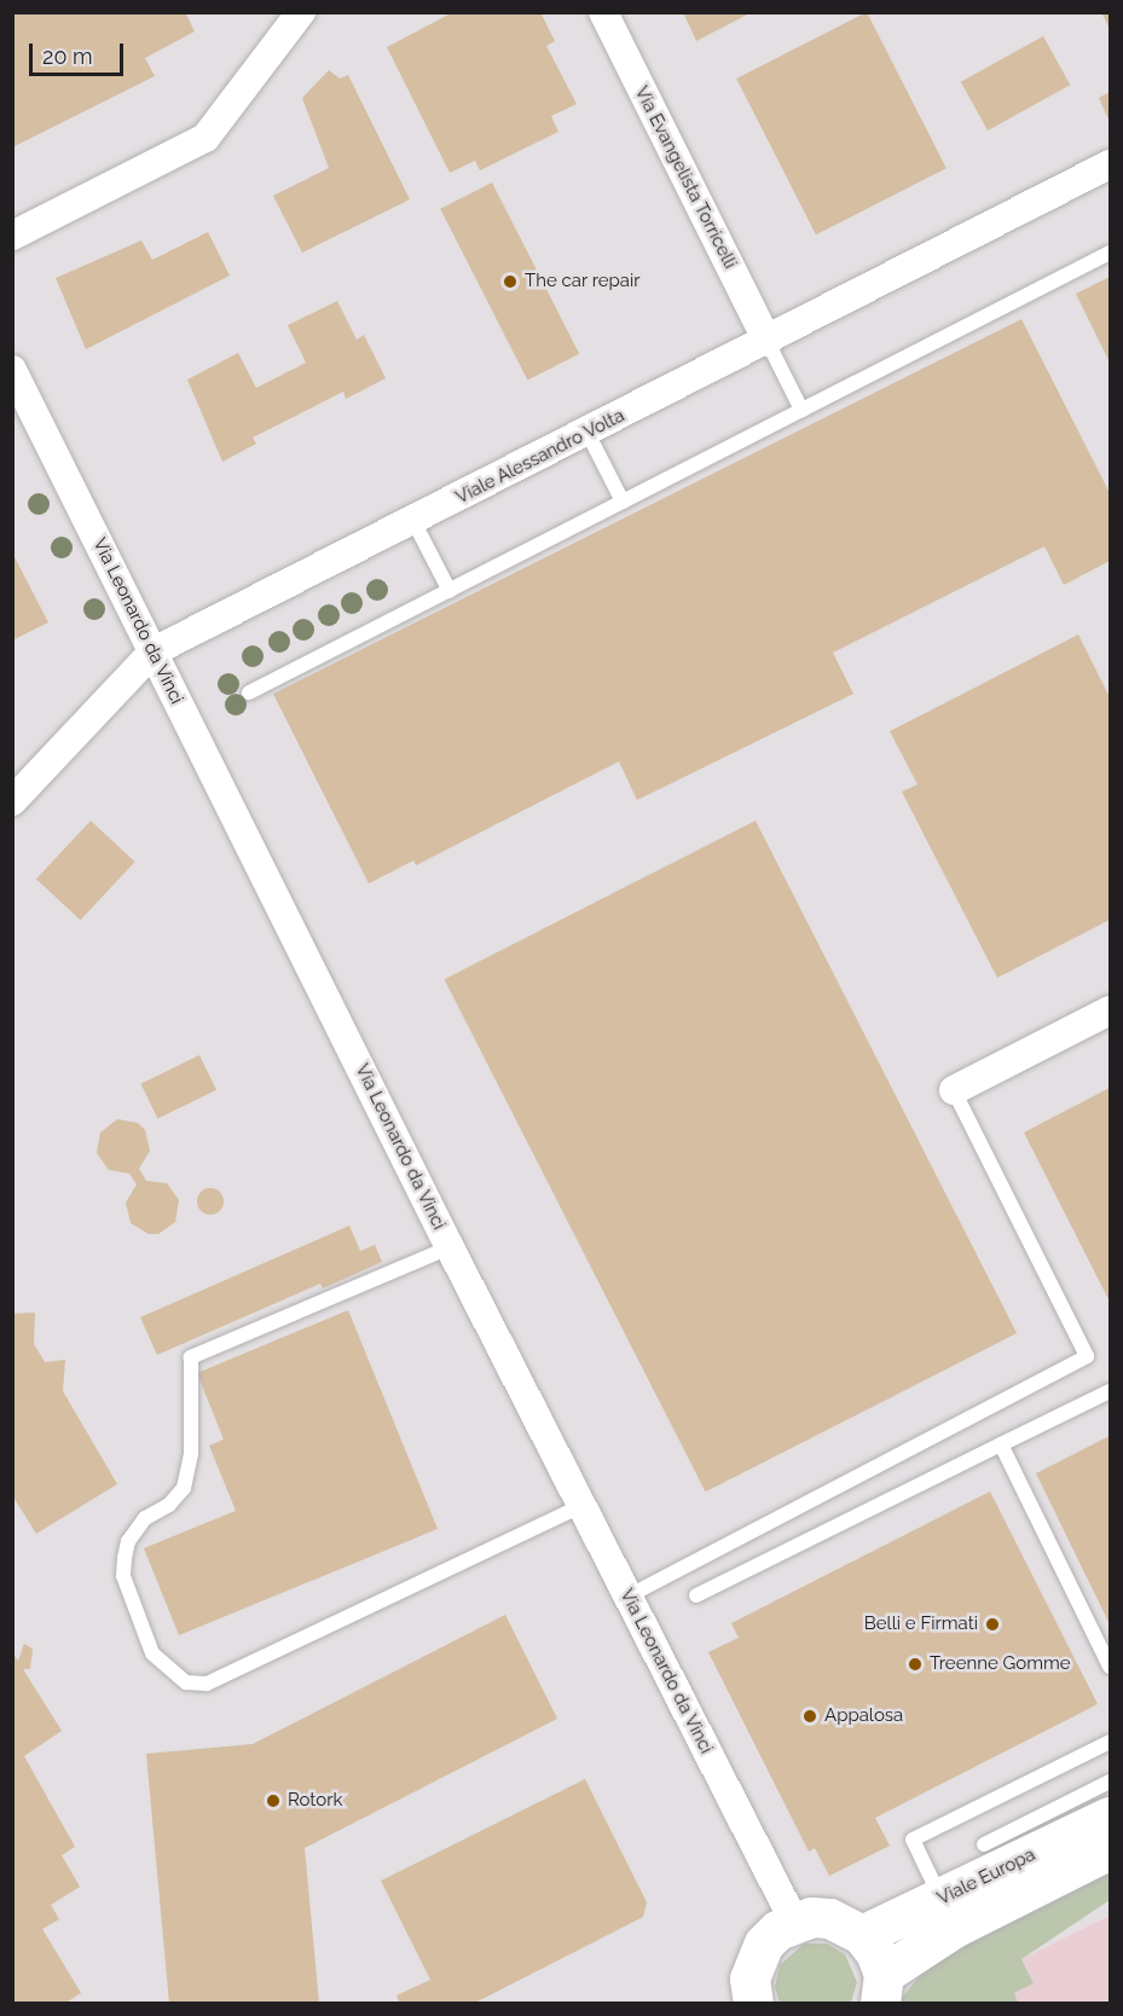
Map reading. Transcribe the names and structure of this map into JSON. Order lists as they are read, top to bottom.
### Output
{
  "streets": {
    "main road": ["Viale Europa"],
    "street": ["Via Evangelista Torricelli", "Viale Alessandro Volta", "Via Leonardo da Vinci"]
  },
  "crossings": [
    ["Via Evangelista Torricelli", "Viale Alessandro Volta"],
    ["Viale Alessandro Volta", "Via Leonardo da Vinci"]
  ],
  "places": [
    "The car repair",
    "Belli e Firmati",
    "Treenne Gomme",
    "Appalosa",
    "Rotork"
  ],
  "scale_bar": "20 m"
}
